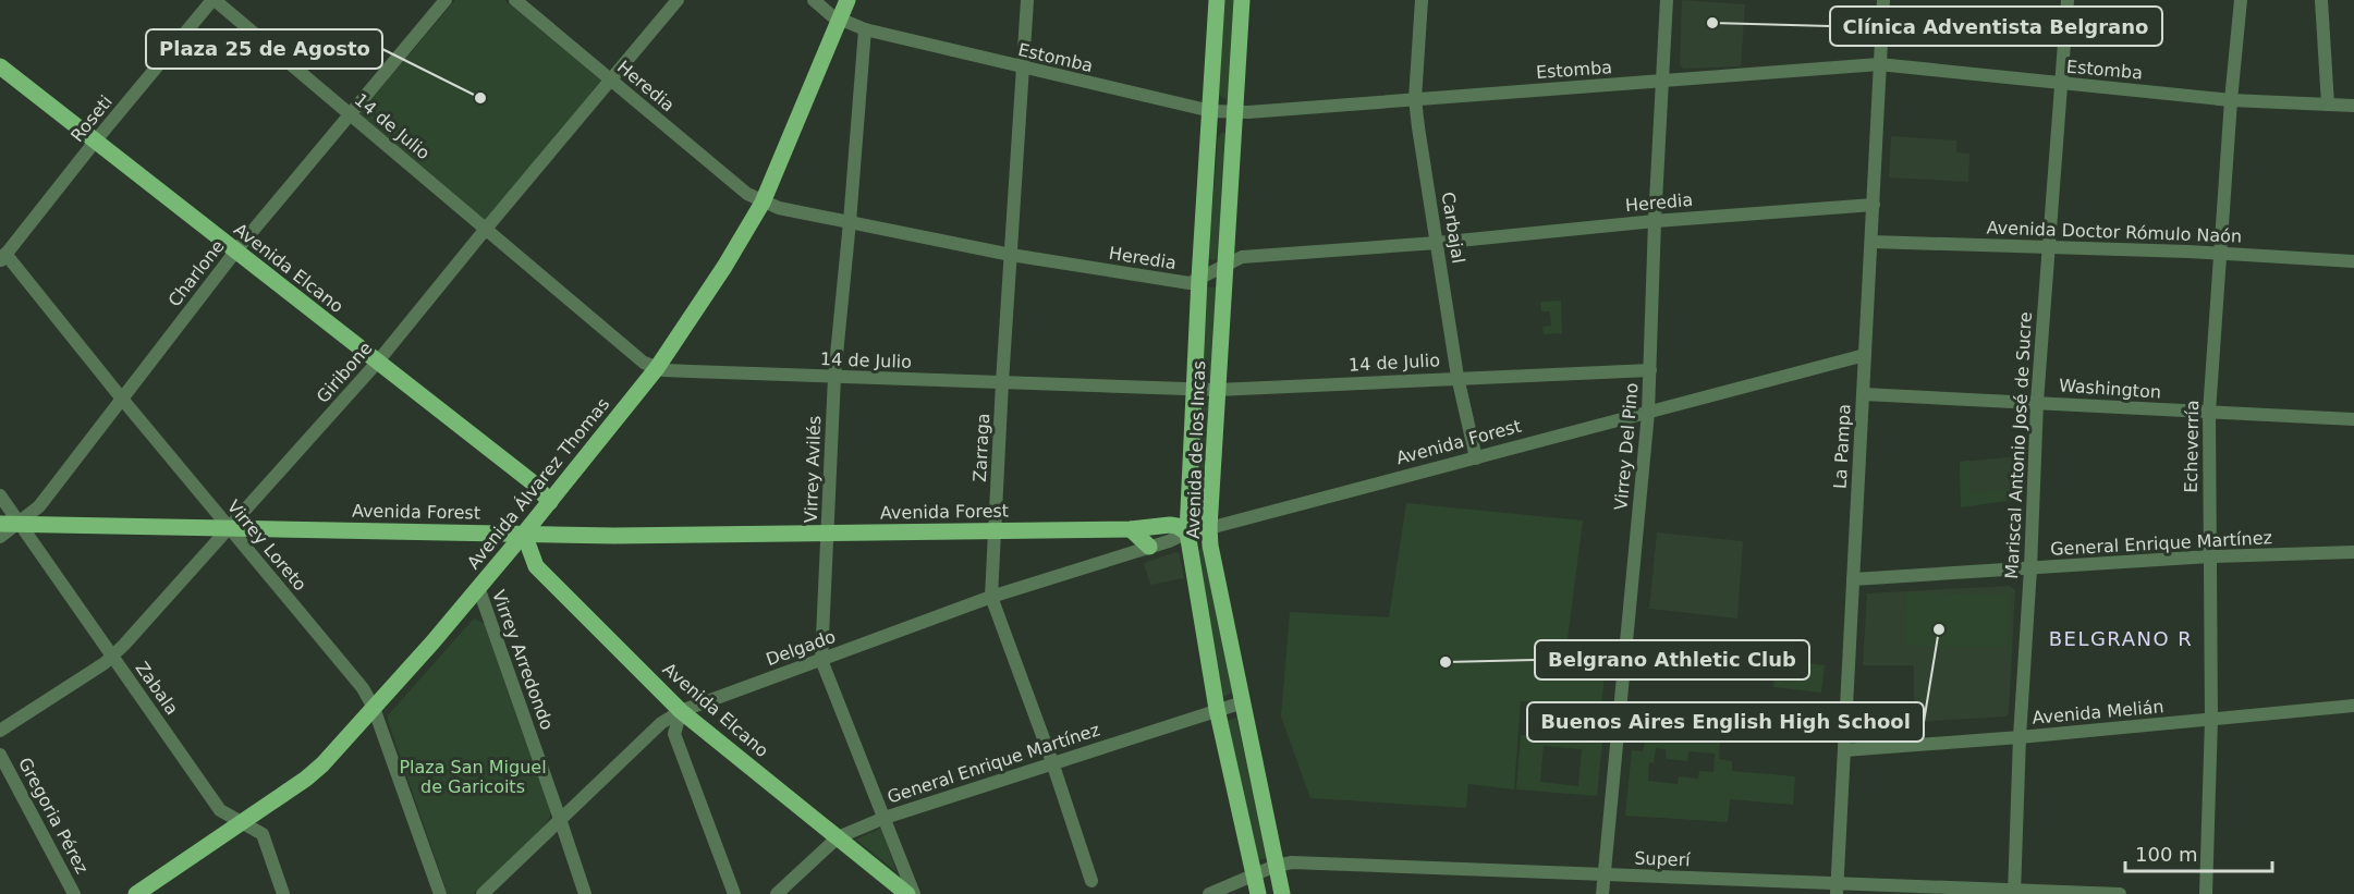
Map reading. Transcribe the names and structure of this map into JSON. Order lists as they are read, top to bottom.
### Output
{
  "streets": {
    "main road": [
      "Avenida Elcano",
      "Avenida Forest",
      "Avenida de los Incas",
      "Avenida Álvarez Thomas"
    ],
    "street": [
      "Estomba",
      "Heredia",
      "Roseti",
      "14 de Julio",
      "Carbajal",
      "Avenida Doctor Rómulo Naón",
      "Charlone",
      "Giribone",
      "Washington",
      "Mariscal Antonio José de Sucre",
      "Virrey Del Pino",
      "La Pampa",
      "Echeverría",
      "Zarraga",
      "Virrey Avilés",
      "General Enrique Martínez",
      "Virrey Loreto",
      "Delgado",
      "Virrey Arredondo",
      "Zabala",
      "Avenida Melián",
      "Gregoria Pérez",
      "Superí"
    ]
  },
  "crossings": [
    ["Estomba", "Carbajal"],
    ["Estomba", "Mariscal Antonio José de Sucre"],
    ["Estomba", "Virrey Del Pino"],
    ["Estomba", "La Pampa"],
    ["Estomba", "Echeverría"],
    ["Estomba", "Zarraga"],
    ["Estomba", "Avenida de los Incas"],
    ["Estomba", "Virrey Avilés"],
    ["Estomba", "Avenida Álvarez Thomas"],
    ["Heredia", "Carbajal"],
    ["Heredia", "Giribone"],
    ["Heredia", "Virrey Del Pino"],
    ["Heredia", "La Pampa"],
    ["Heredia", "Zarraga"],
    ["Heredia", "Avenida de los Incas"],
    ["Heredia", "Virrey Avilés"],
    ["Heredia", "Avenida Álvarez Thomas"],
    ["Roseti", "14 de Julio"],
    ["Roseti", "Avenida Elcano"],
    ["Roseti", "Virrey Loreto"],
    ["14 de Julio", "Carbajal"],
    ["14 de Julio", "Charlone"],
    ["14 de Julio", "Giribone"],
    ["14 de Julio", "Virrey Del Pino"],
    ["14 de Julio", "Zarraga"],
    ["14 de Julio", "Avenida de los Incas"],
    ["14 de Julio", "Virrey Avilés"],
    ["14 de Julio", "Avenida Álvarez Thomas"],
    ["Carbajal", "Avenida Forest"],
    ["Avenida Doctor Rómulo Naón", "Mariscal Antonio José de Sucre"],
    ["Avenida Doctor Rómulo Naón", "La Pampa"],
    ["Avenida Doctor Rómulo Naón", "Echeverría"],
    ["Avenida Elcano", "Charlone"],
    ["Avenida Elcano", "Giribone"],
    ["Avenida Elcano", "Avenida Forest"],
    ["Avenida Elcano", "Avenida Álvarez Thomas"],
    ["Avenida Elcano", "General Enrique Martínez"],
    ["Avenida Elcano", "Delgado"],
    ["Charlone", "Avenida Forest"],
    ["Charlone", "Virrey Loreto"],
    ["Charlone", "Zabala"],
    ["Giribone", "Avenida Forest"],
    ["Giribone", "Virrey Loreto"],
    ["Giribone", "Zabala"],
    ["Washington", "Mariscal Antonio José de Sucre"],
    ["Washington", "La Pampa"],
    ["Washington", "Echeverría"],
    ["Avenida Forest", "Virrey Del Pino"],
    ["Avenida Forest", "La Pampa"],
    ["Avenida Forest", "Zarraga"],
    ["Avenida Forest", "Avenida de los Incas"],
    ["Avenida Forest", "Virrey Avilés"],
    ["Avenida Forest", "Avenida Álvarez Thomas"],
    ["Avenida Forest", "Virrey Loreto"],
    ["Avenida Forest", "Delgado"],
    ["Avenida Forest", "Zabala"],
    ["Mariscal Antonio José de Sucre", "General Enrique Martínez"],
    ["Mariscal Antonio José de Sucre", "Avenida Melián"],
    ["Mariscal Antonio José de Sucre", "Superí"],
    ["Virrey Del Pino", "Superí"],
    ["La Pampa", "General Enrique Martínez"],
    ["La Pampa", "Avenida Melián"],
    ["La Pampa", "Superí"],
    ["Echeverría", "General Enrique Martínez"],
    ["Echeverría", "Avenida Melián"],
    ["Zarraga", "General Enrique Martínez"],
    ["Zarraga", "Delgado"],
    ["Avenida de los Incas", "General Enrique Martínez"],
    ["Avenida de los Incas", "Delgado"],
    ["Avenida de los Incas", "Superí"],
    ["Virrey Avilés", "General Enrique Martínez"],
    ["Virrey Avilés", "Delgado"],
    ["Avenida Álvarez Thomas", "Virrey Loreto"],
    ["Avenida Álvarez Thomas", "Virrey Arredondo"],
    ["Avenida Álvarez Thomas", "Zabala"],
    ["Delgado", "Virrey Arredondo"]
  ],
  "districts": ["BELGRANO R"],
  "parks": ["Plaza San Miguel de Garicoits"],
  "places": [
    "Clínica Adventista Belgrano",
    "Plaza 25 de Agosto",
    "Buenos Aires English High School",
    "Belgrano Athletic Club"
  ],
  "scale_bar": "100 m"
}
